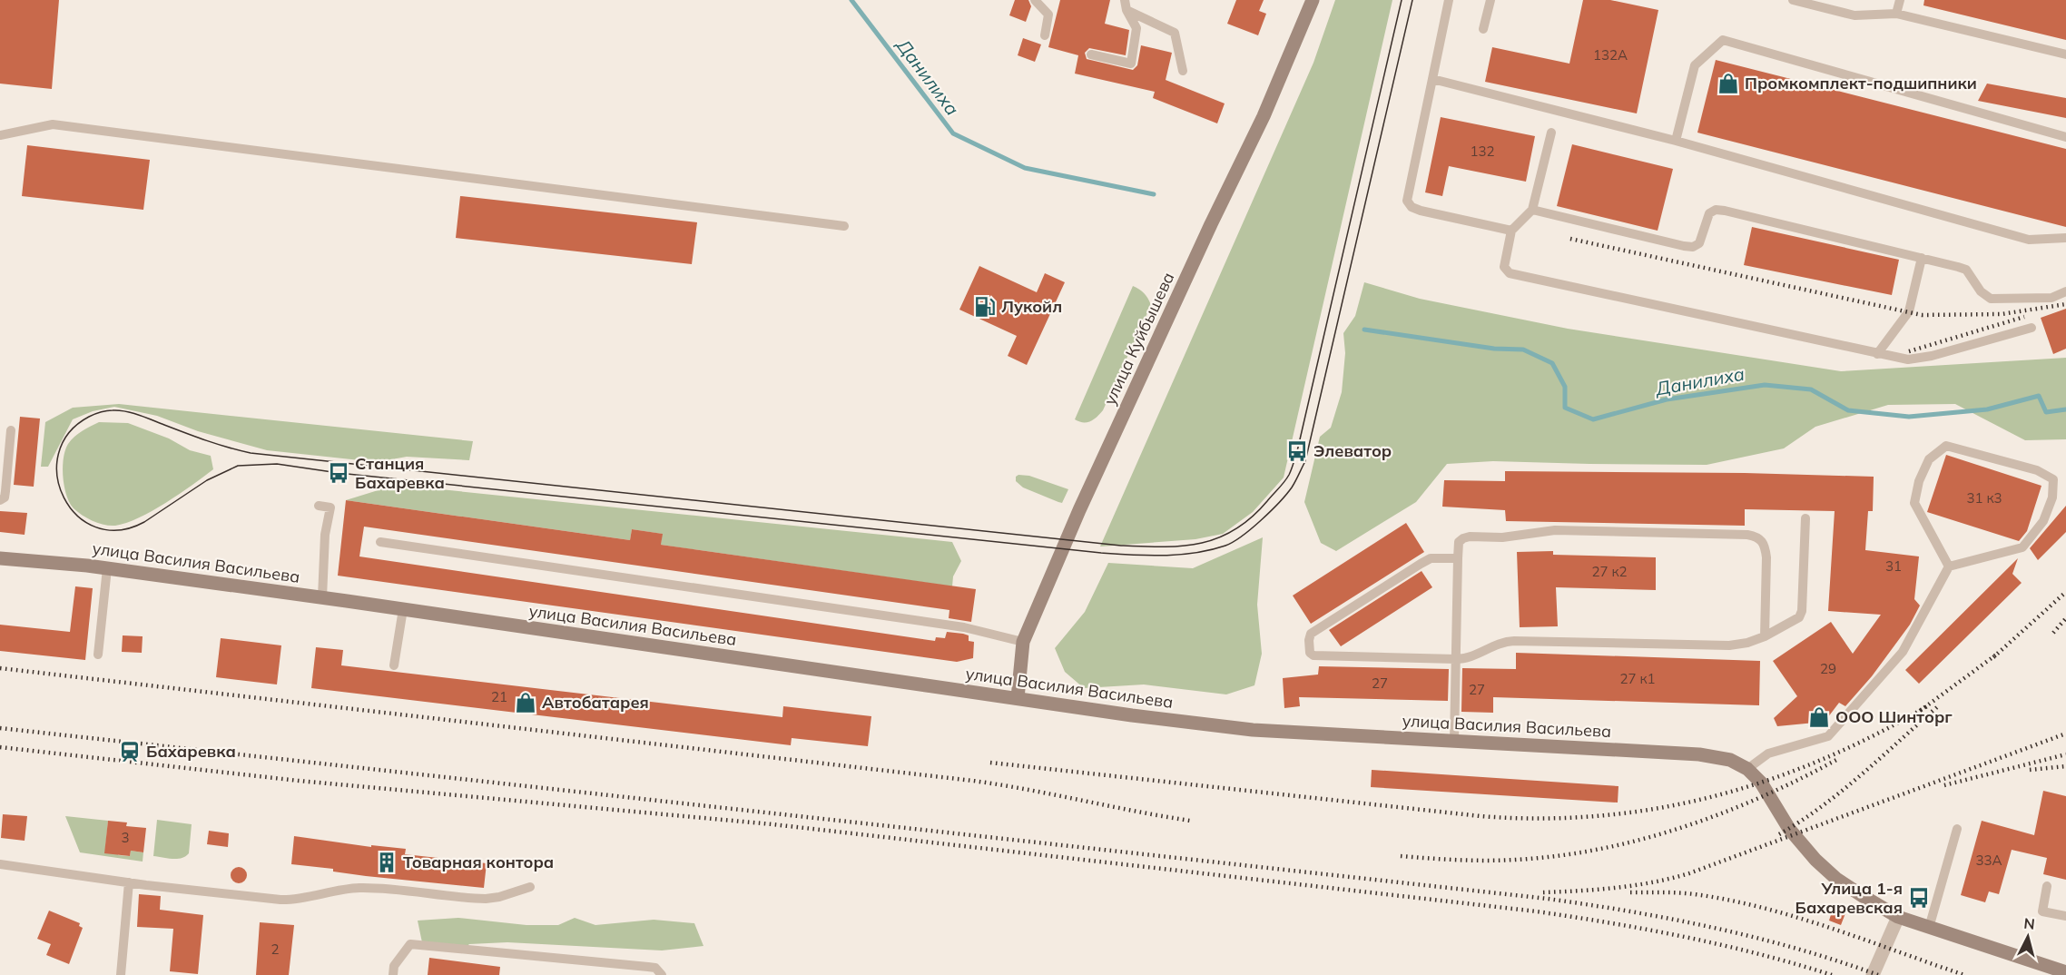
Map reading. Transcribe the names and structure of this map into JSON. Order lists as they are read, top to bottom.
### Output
{
  "streets": {
    "main road": ["улица Куйбышева", "улица Василия Васильева"]
  },
  "crossings": [
    ["улица Куйбышева", "улица Василия Васильева"]
  ],
  "water": ["Данилиха"],
  "places": {
    "shop": ["Промкомплект-подшипники", "Автобатарея", "ООО Шинторг"],
    "fuel station": ["Лукойл"],
    "bus stop": ["Элеватор", "Станция Бахаревка", "Улица 1-я Бахаревская"],
    "station": ["Бахаревка"],
    "building": ["Товарная контора"]
  },
  "house_numbers": [
    "132А",
    "132",
    "31 к3",
    "31",
    "27 к2",
    "29",
    "27 к1",
    "27",
    "27",
    "21",
    "3",
    "33А",
    "2"
  ],
  "north": "top"
}
